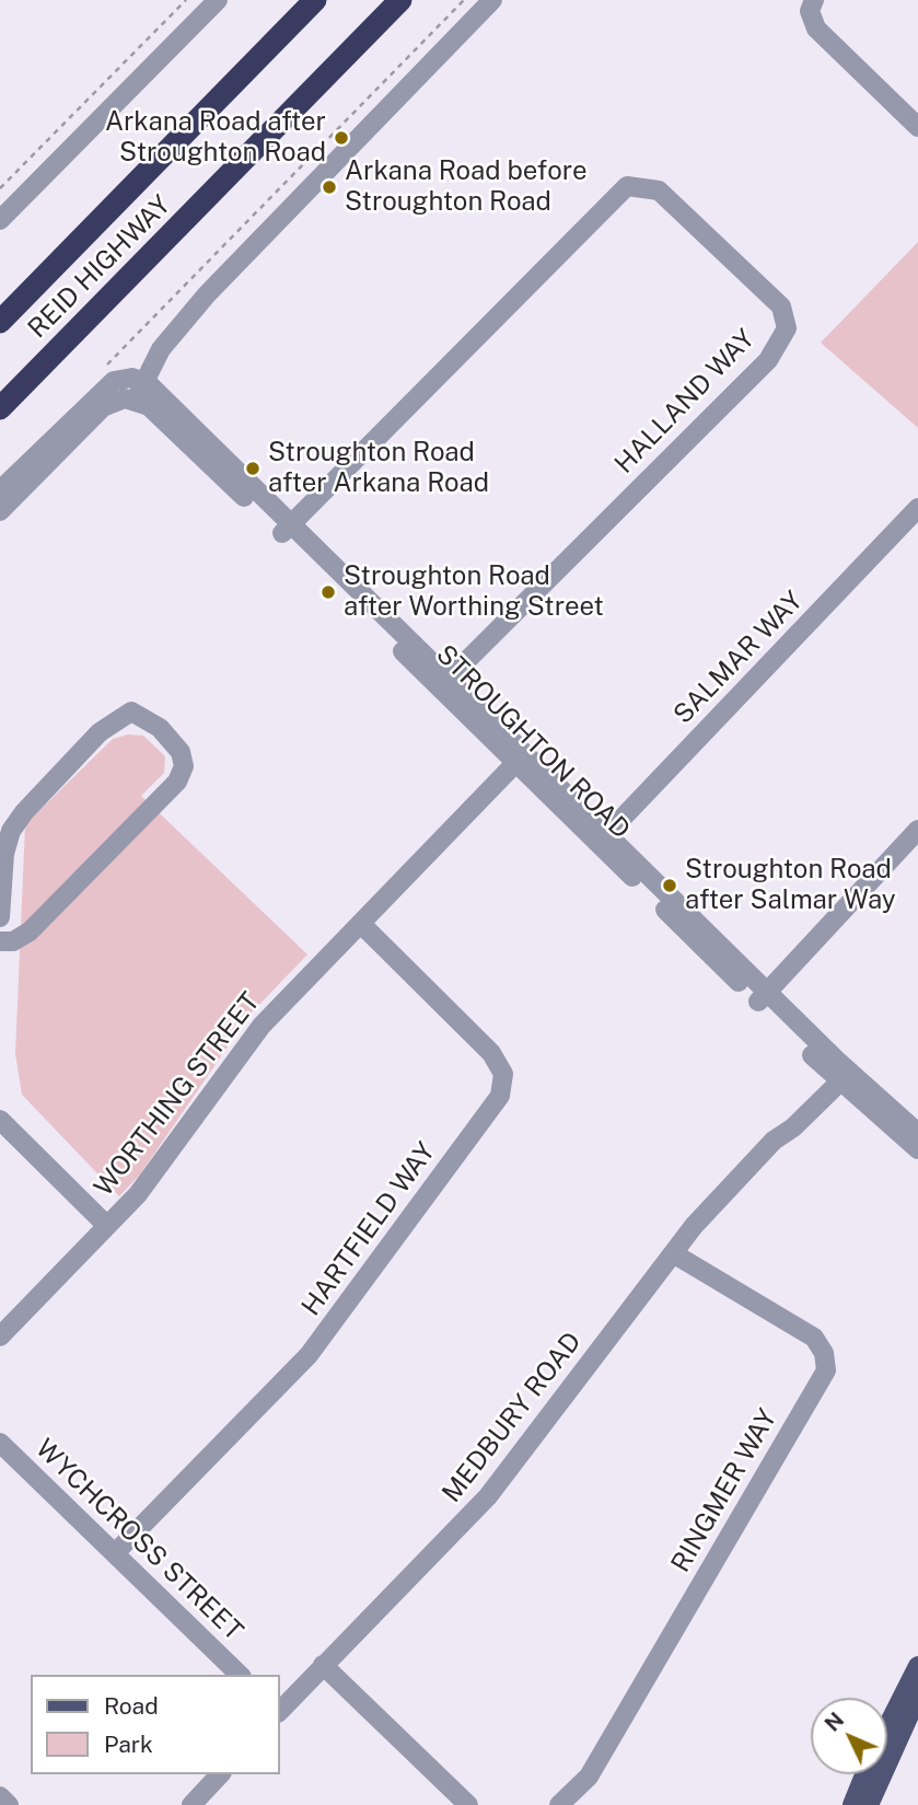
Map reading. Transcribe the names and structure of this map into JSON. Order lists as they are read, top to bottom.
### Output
{
  "streets": {
    "highway": ["REID HIGHWAY"],
    "street": [
      "HALLAND WAY",
      "SALMAR WAY",
      "STROUGHTON ROAD",
      "WORTHING STREET",
      "HARTFIELD WAY",
      "MEDBURY ROAD",
      "RINGMER WAY",
      "WYCHCROSS STREET"
    ]
  },
  "crossings": [
    ["HALLAND WAY", "STROUGHTON ROAD"],
    ["SALMAR WAY", "STROUGHTON ROAD"],
    ["STROUGHTON ROAD", "WORTHING STREET"],
    ["STROUGHTON ROAD", "MEDBURY ROAD"],
    ["WORTHING STREET", "HARTFIELD WAY"],
    ["HARTFIELD WAY", "WYCHCROSS STREET"],
    ["MEDBURY ROAD", "RINGMER WAY"]
  ],
  "places": [
    "Arkana Road after Stroughton Road",
    "Arkana Road before Stroughton Road",
    "Stroughton Road after Arkana Road",
    "Stroughton Road after Worthing Street",
    "Stroughton Road after Salmar Way"
  ],
  "legend": ["Road", "Park"],
  "north": "top left"
}
